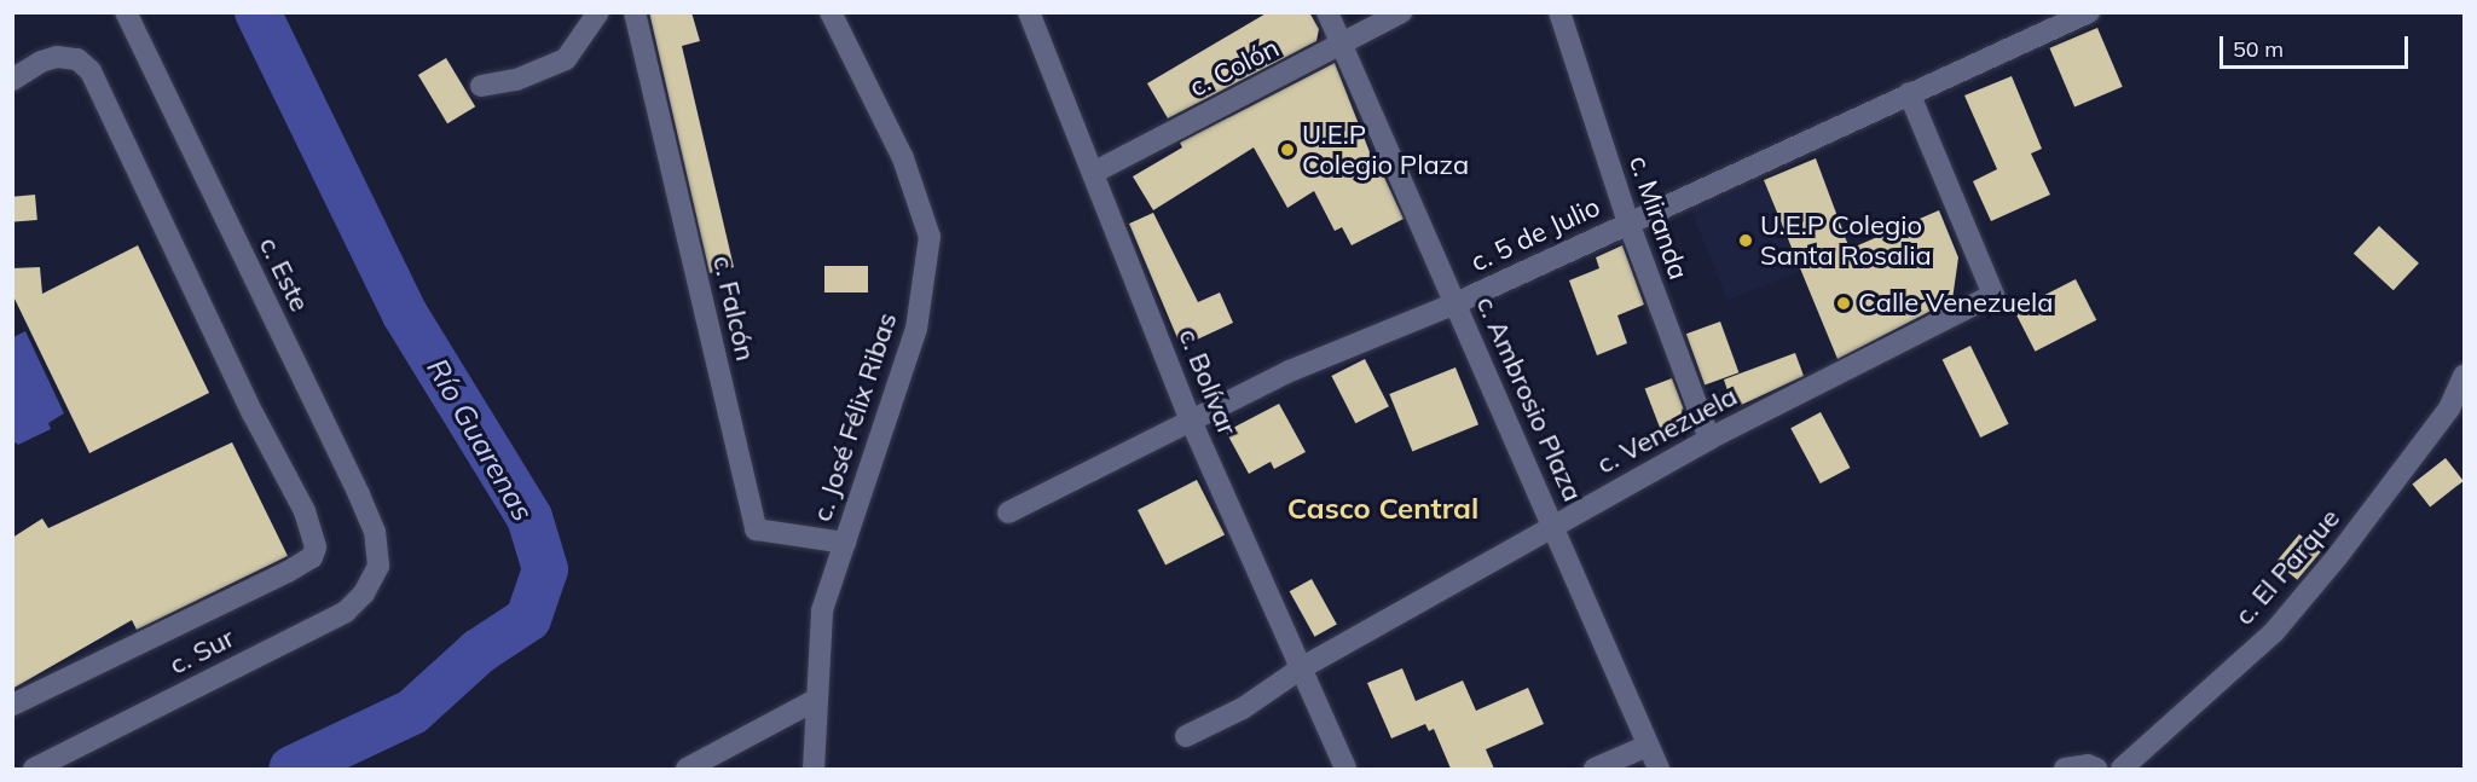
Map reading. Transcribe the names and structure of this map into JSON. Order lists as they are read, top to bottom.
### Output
{
  "streets": {
    "street": [
      "c. Colón",
      "c. Miranda",
      "c. 5 de Julio",
      "c. Este",
      "c. Falcón",
      "c. Bolívar",
      "c. Ambrosio Plaza",
      "c. José Félix Ribas",
      "c. Venezuela",
      "c. El Parque",
      "c. Sur"
    ]
  },
  "crossings": [
    ["c. Colón", "c. Bolívar"],
    ["c. Colón", "c. Ambrosio Plaza"],
    ["c. Miranda", "c. 5 de Julio"],
    ["c. Miranda", "c. Venezuela"],
    ["c. 5 de Julio", "c. Bolívar"],
    ["c. 5 de Julio", "c. Ambrosio Plaza"],
    ["c. 5 de Julio", "c. Venezuela"],
    ["c. Este", "c. Sur"],
    ["c. Falcón", "c. José Félix Ribas"],
    ["c. Bolívar", "c. Venezuela"],
    ["c. Ambrosio Plaza", "c. Venezuela"]
  ],
  "districts": ["Casco Central"],
  "water": ["Río Guarenas"],
  "places": ["U.E.P Colegio Plaza", "U.E.P Colegio Santa Rosalia", "Calle Venezuela"],
  "scale_bar": "50 m"
}
